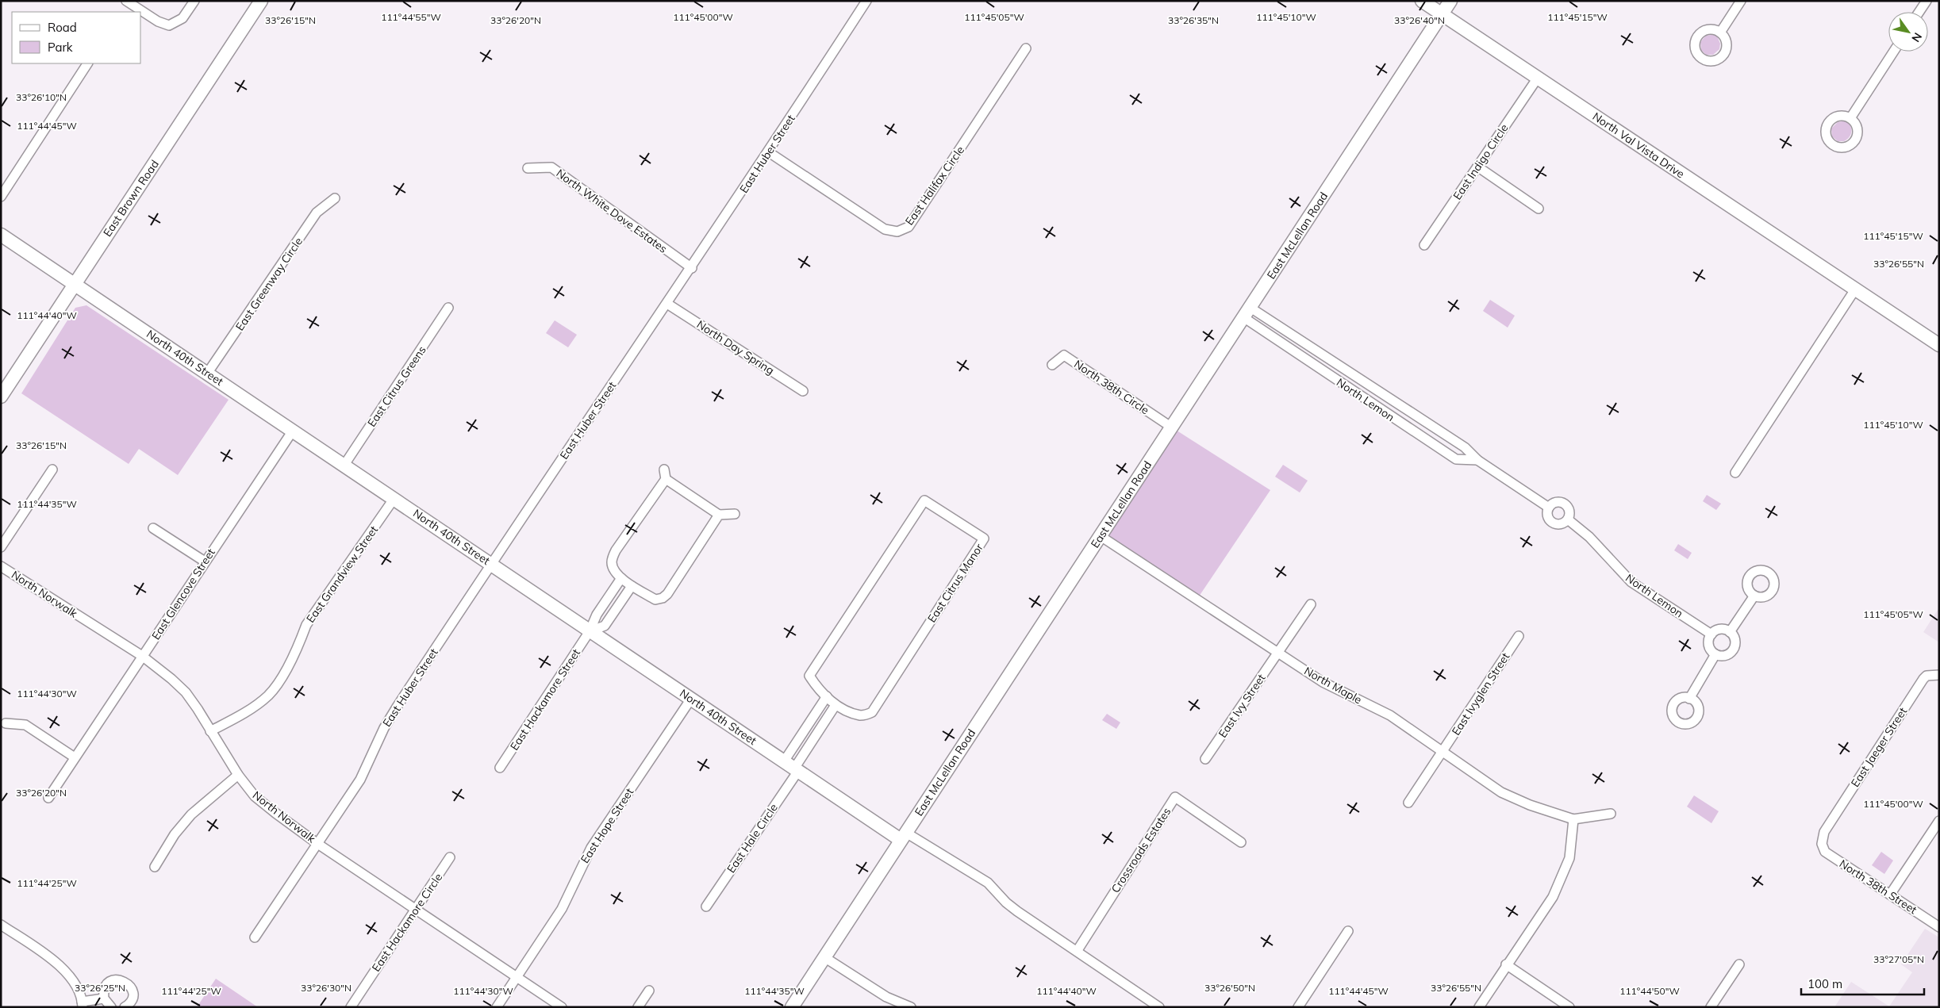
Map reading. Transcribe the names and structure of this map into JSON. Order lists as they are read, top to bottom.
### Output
{
  "streets": {
    "street": [
      "North Val Vista Drive",
      "East Huber Street",
      "East Indigo Circle",
      "East Halifax Circle",
      "East Brown Road",
      "North White Dove Estates",
      "East McLellan Road",
      "East Greenway Circle",
      "North Day Spring",
      "North 40th Street",
      "East Citrus Greens",
      "North 38th Circle",
      "North Lemon",
      "East Grandview Street",
      "East Citrus Manor",
      "North Norwalk",
      "East Glencove Street",
      "North Maple",
      "East Ivyglen Street",
      "East Hackamore Street",
      "East Ivy Street",
      "East Jaeger Street",
      "East Hope Street",
      "East Hale Circle",
      "Crossroads Estates",
      "North 38th Street",
      "East Hackamore Circle"
    ]
  },
  "crossings": [
    ["North Val Vista Drive", "East Indigo Circle"],
    ["North Val Vista Drive", "East McLellan Road"],
    ["East Huber Street", "East Halifax Circle"],
    ["East Huber Street", "North White Dove Estates"],
    ["East Huber Street", "North Day Spring"],
    ["East Huber Street", "North 40th Street"],
    ["East Huber Street", "North Norwalk"],
    ["East Brown Road", "North 40th Street"],
    ["East McLellan Road", "North 40th Street"],
    ["East McLellan Road", "North 38th Circle"],
    ["East McLellan Road", "North Lemon"],
    ["East McLellan Road", "North Maple"],
    ["East Greenway Circle", "North 40th Street"],
    ["North 40th Street", "East Citrus Greens"],
    ["North 40th Street", "East Grandview Street"],
    ["North 40th Street", "East Glencove Street"],
    ["North 40th Street", "East Hackamore Street"],
    ["North 40th Street", "East Hope Street"],
    ["North 40th Street", "East Hale Circle"],
    ["East Grandview Street", "North Norwalk"],
    ["North Norwalk", "East Glencove Street"],
    ["North Norwalk", "East Hope Street"],
    ["North Norwalk", "East Hackamore Circle"],
    ["North Maple", "East Ivyglen Street"],
    ["North Maple", "East Ivy Street"],
    ["East Jaeger Street", "North 38th Street"]
  ],
  "legend": ["Road", "Park"],
  "scale_bar": "100 m",
  "north": "bottom right",
  "coordinates": [
    "111°44'55\"W",
    "111°45'10\"W",
    "111°45'15\"W",
    "111°45'00\"W",
    "111°45'05\"W",
    "33°26'15\"N",
    "33°26'20\"N",
    "33°26'35\"N",
    "33°26'40\"N",
    "33°26'10\"N",
    "111°44'45\"W",
    "33°26'55\"N",
    "111°44'40\"W",
    "111°44'35\"W",
    "111°44'30\"W",
    "111°44'25\"W",
    "33°27'05\"N",
    "33°26'25\"N",
    "33°26'30\"N",
    "33°26'50\"N",
    "111°44'50\"W"
  ]
}
